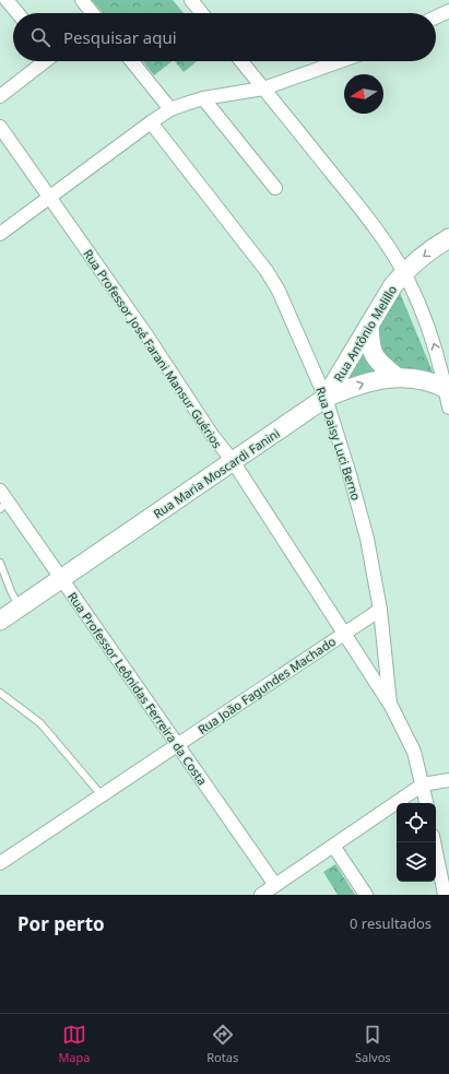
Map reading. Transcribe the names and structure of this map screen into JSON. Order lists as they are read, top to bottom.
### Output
{
  "streets": {
    "main road": ["Rua Antônio Melillo", "Rua Maria Moscardi Fanini"],
    "street": [
      "Rua Professor José Farani Mansur Guérios",
      "Rua Daisy Luci Berno",
      "Rua João Fagundes Machado",
      "Rua Professor Leônidas Ferreira da Costa"
    ]
  },
  "crossings": [
    ["Rua Antônio Melillo", "Rua Daisy Luci Berno"],
    ["Rua Antônio Melillo", "Rua Maria Moscardi Fanini"],
    ["Rua Professor José Farani Mansur Guérios", "Rua Daisy Luci Berno"],
    ["Rua Professor José Farani Mansur Guérios", "Rua Maria Moscardi Fanini"],
    ["Rua Professor José Farani Mansur Guérios", "Rua João Fagundes Machado"],
    ["Rua Daisy Luci Berno", "Rua Maria Moscardi Fanini"],
    ["Rua Daisy Luci Berno", "Rua João Fagundes Machado"],
    ["Rua Maria Moscardi Fanini", "Rua Professor Leônidas Ferreira da Costa"],
    ["Rua João Fagundes Machado", "Rua Professor Leônidas Ferreira da Costa"]
  ],
  "north": "left",
  "page": {
    "search": "Pesquisar aqui",
    "heading": ["Por perto", "0 resultados"],
    "nav": ["Mapa", "Rotas", "Salvos"]
  }
}
